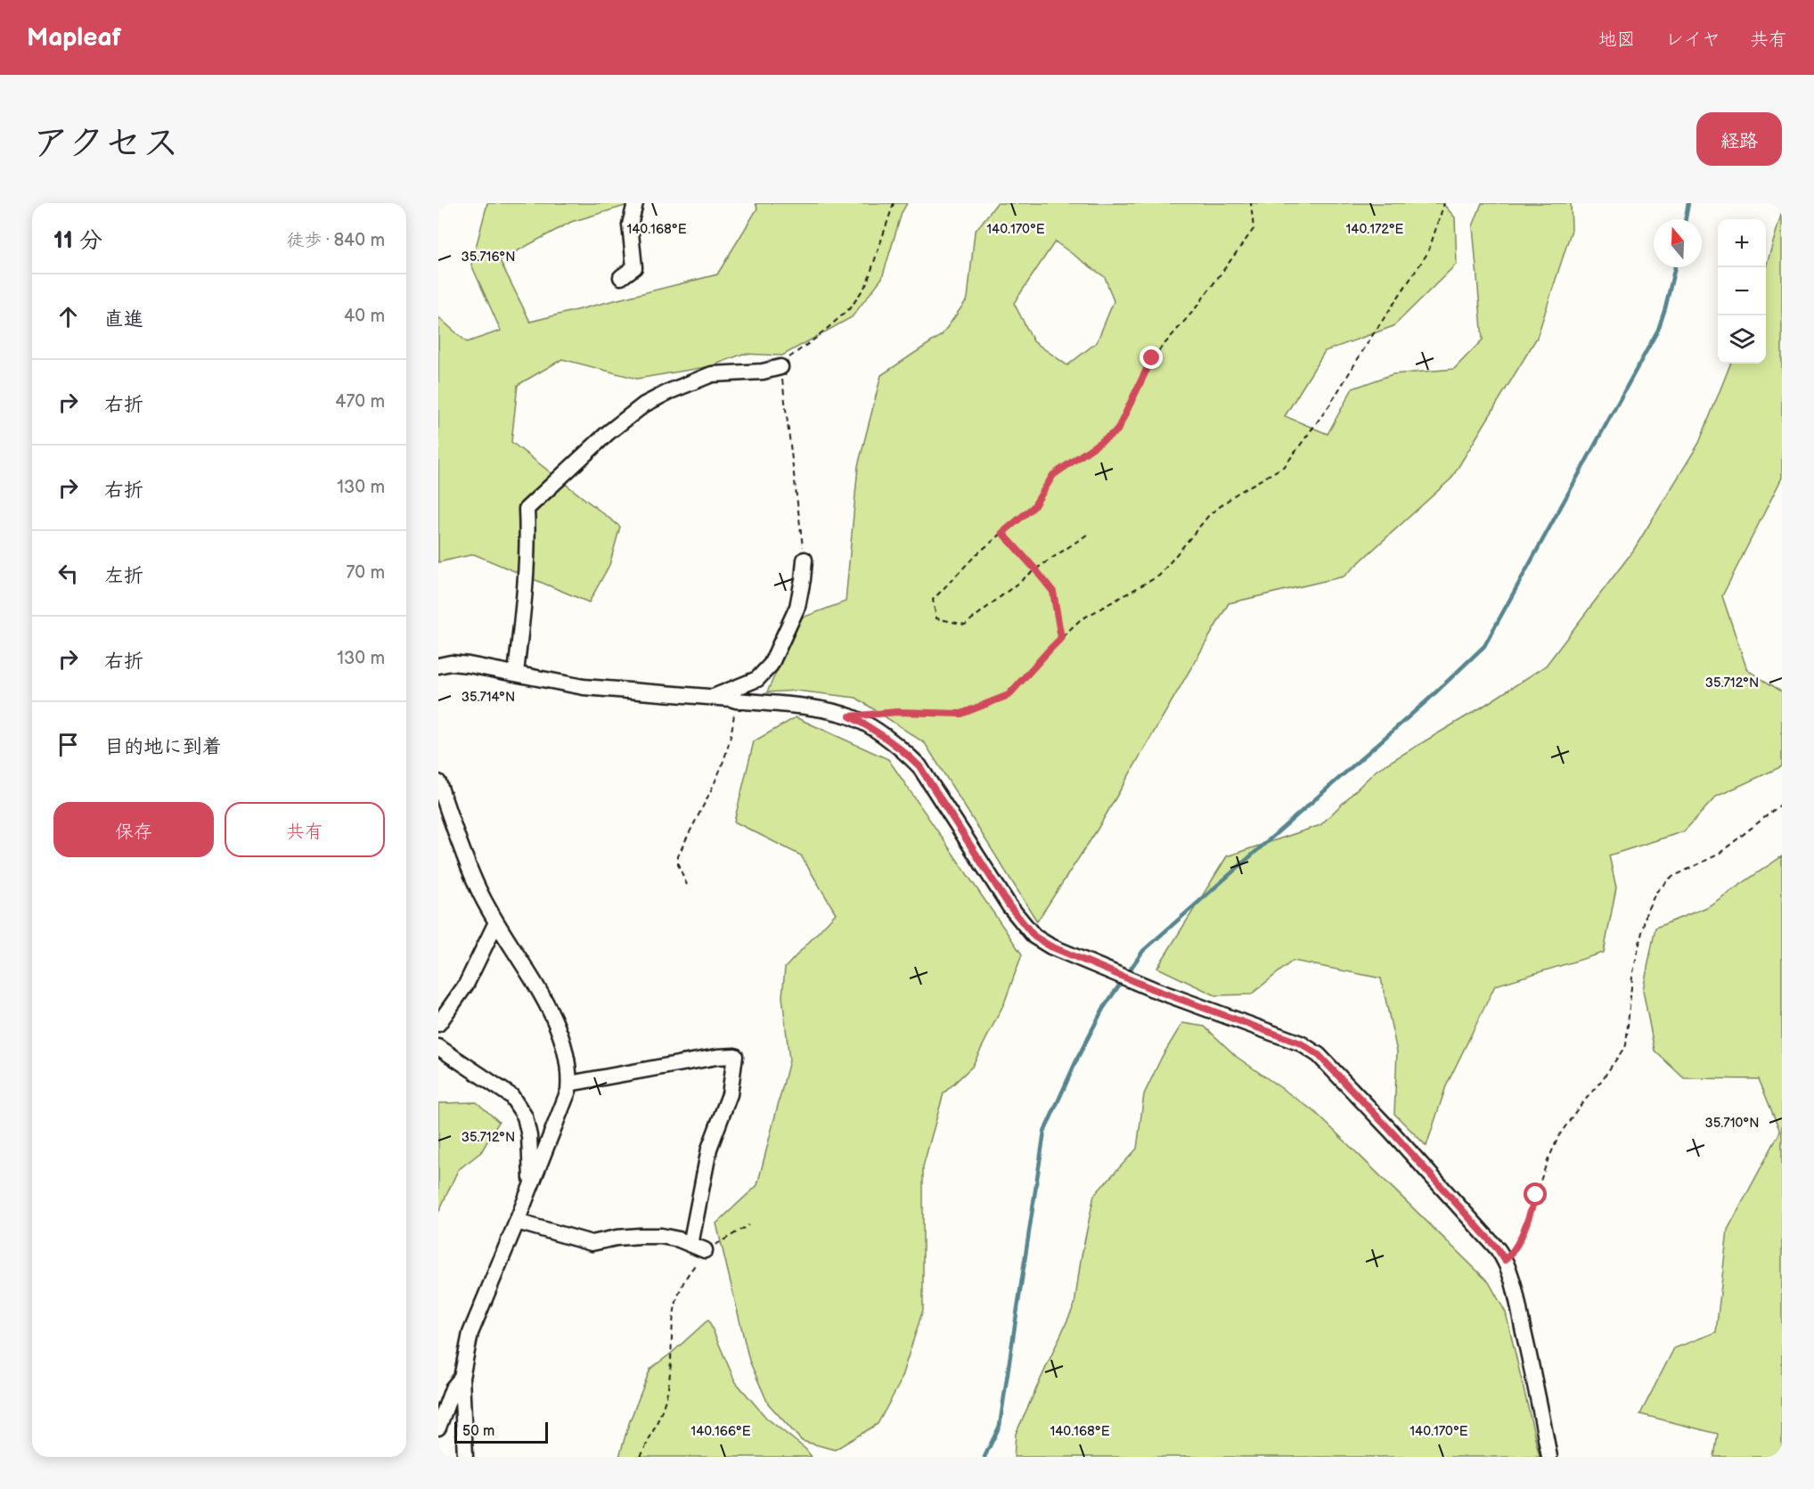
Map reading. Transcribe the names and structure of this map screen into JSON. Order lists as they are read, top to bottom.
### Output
{
  "scale_bar": "50 m",
  "north": "top",
  "page": {
    "header": "Mapleaf",
    "nav": ["地図", "レイヤ", "共有"],
    "title": "アクセス",
    "buttons": [
      "経路",
      ["保存", "共有"]
    ],
    "heading": ["11 分", "徒歩 · 840 m"],
    "map_buttons": ["+", "−"],
    "list": [
      ["直進", "40 m"],
      ["右折", "470 m"],
      ["右折", "130 m"],
      ["左折", "70 m"],
      ["右折", "130 m"],
      "目的地に到着"
    ],
    "scale": "50 m"
  },
  "coordinates": [
    "140.172°E",
    "140.168°E",
    "140.170°E",
    "35.716°N",
    "35.712°N",
    "35.714°N",
    "35.710°N",
    "140.166°E"
  ]
}
